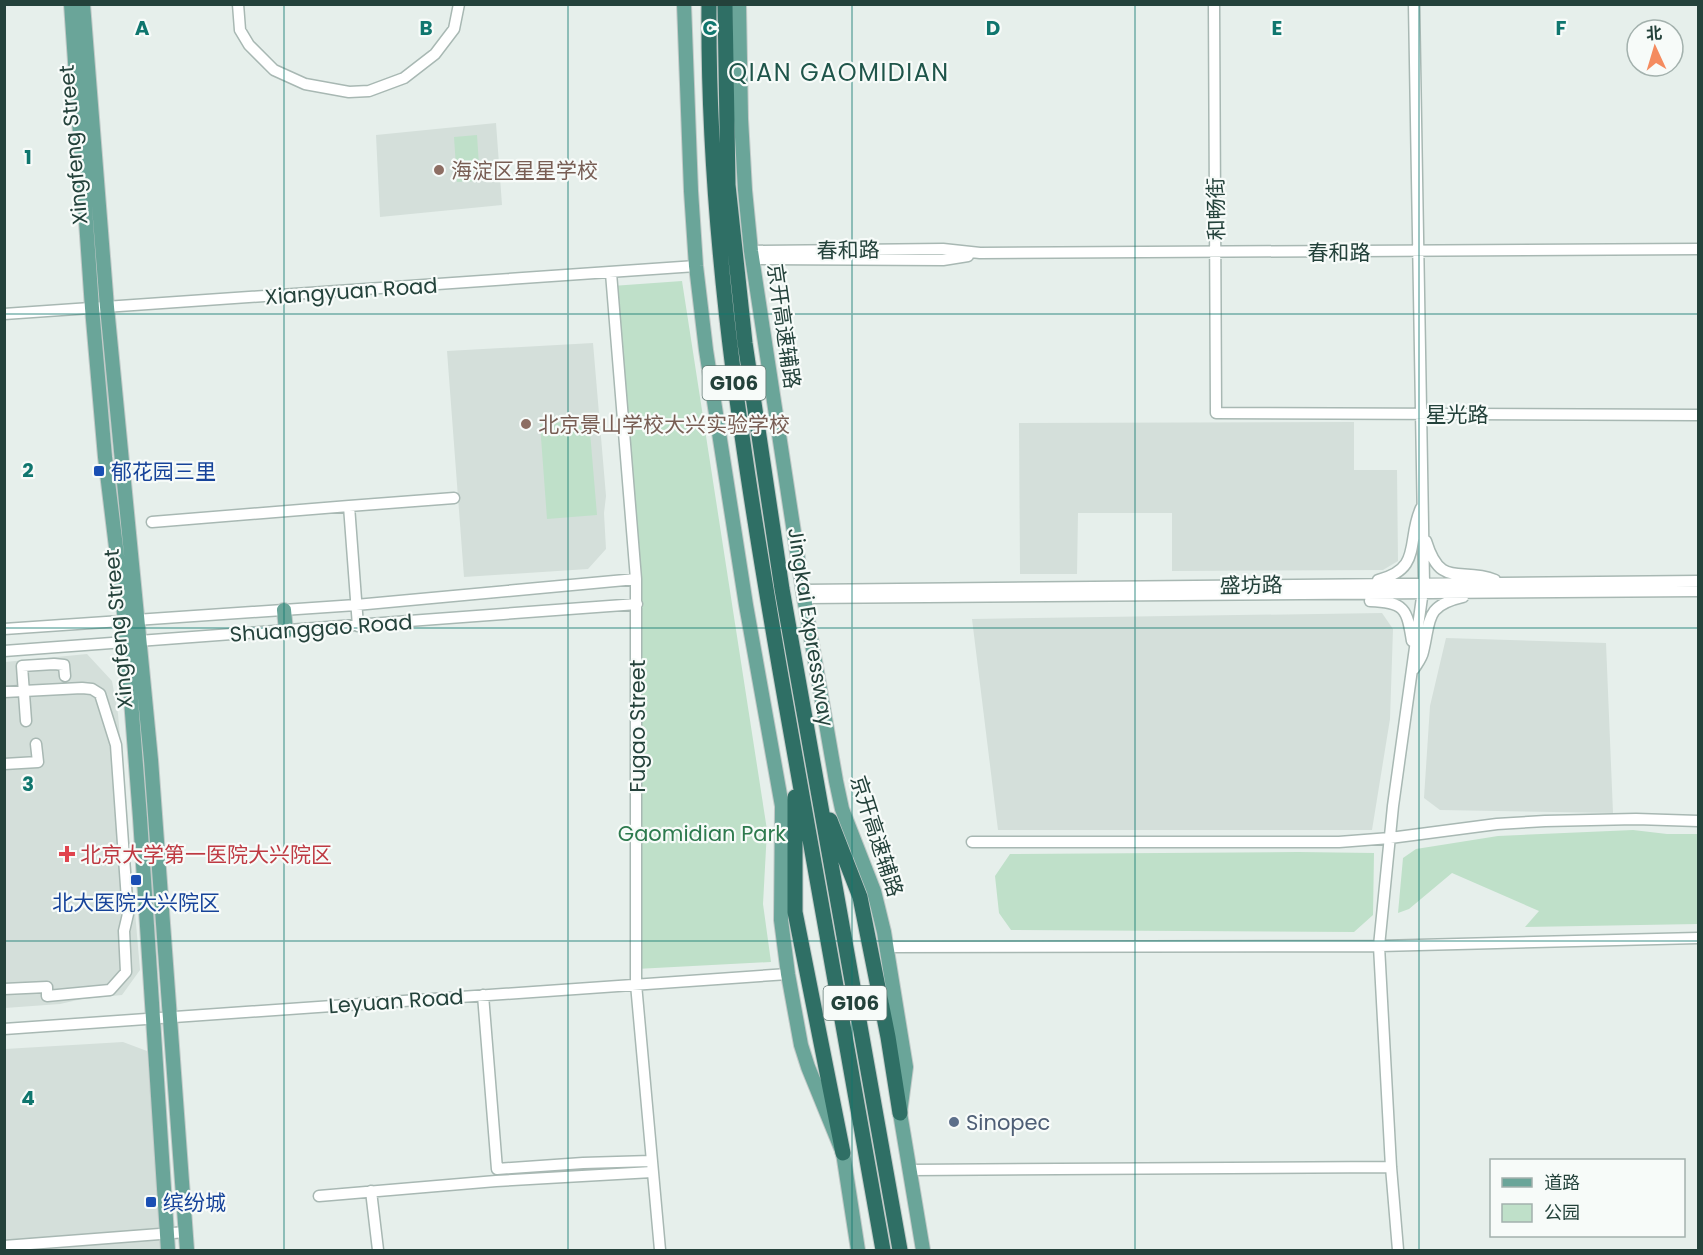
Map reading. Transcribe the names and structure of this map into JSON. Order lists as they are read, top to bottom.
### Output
{
  "streets": {
    "highway": ["G106", "Jingkai Expressway"],
    "main road": ["Xingfeng Street", "京开高速辅路"],
    "street": [
      "和畅街",
      "春和路",
      "Xiangyuan Road",
      "星光路",
      "盛坊路",
      "Shuanggao Road",
      "Fugao Street",
      "Leyuan Road"
    ]
  },
  "crossings": [
    ["Xingfeng Street", "Xiangyuan Road"],
    ["Xingfeng Street", "Shuanggao Road"],
    ["Xingfeng Street", "Leyuan Road"],
    ["和畅街", "春和路"],
    ["和畅街", "星光路"],
    ["春和路", "京开高速辅路"],
    ["Xiangyuan Road", "Fugao Street"],
    ["京开高速辅路", "盛坊路"],
    ["Shuanggao Road", "Fugao Street"],
    ["Fugao Street", "Leyuan Road"]
  ],
  "districts": ["QIAN GAOMIDIAN"],
  "parks": ["Gaomidian Park"],
  "places": {
    "other": ["海淀区星星学校", "北京景山学校大兴实验学校", "Sinopec"],
    "transit": ["郁花园三里", "北大医院大兴院区", "缤纷城"],
    "health": ["北京大学第一医院大兴院区"]
  },
  "legend": ["道路", "公园"],
  "north": "top",
  "grid": {
    "columns": [
      "A",
      "B",
      "C",
      "D",
      "E",
      "F"
    ],
    "rows": [
      "1",
      "2",
      "3",
      "4"
    ]
  }
}
